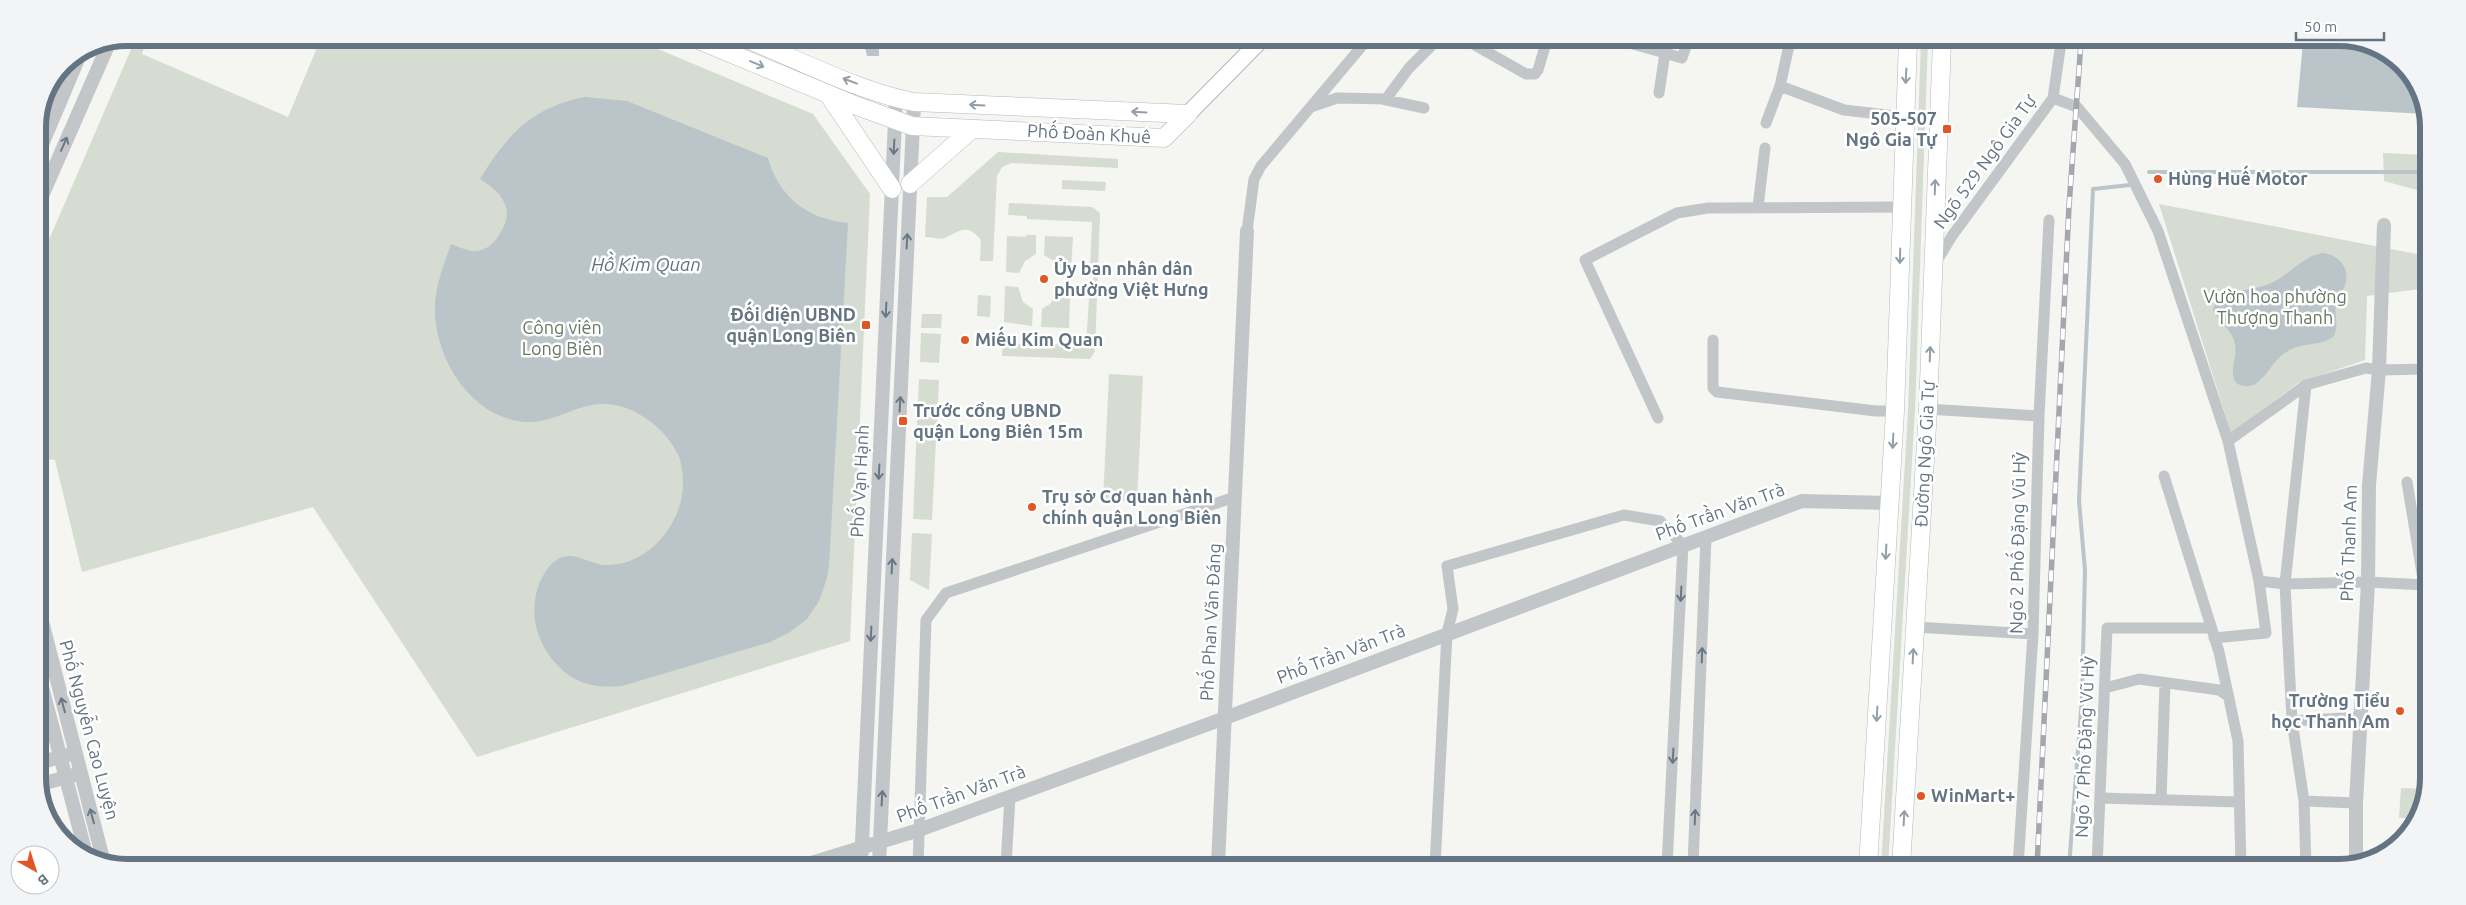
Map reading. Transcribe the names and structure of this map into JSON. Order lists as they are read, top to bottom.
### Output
{
  "streets": {
    "main road": ["Phố Đoàn Khuê", "Đường Ngô Gia Tự"],
    "street": [
      "Ngõ 529 Ngô Gia Tự",
      "Phố Vạn Hạnh",
      "Phố Trần Văn Trà",
      "Ngõ 2 Phố Đặng Vũ Hỷ",
      "Phố Thanh Am",
      "Phố Phan Văn Đáng",
      "Phố Nguyễn Cao Luyện",
      "Ngõ 7 Phố Đặng Vũ Hỷ"
    ]
  },
  "crossings": [
    ["Phố Đoàn Khuê", "Phố Vạn Hạnh"],
    ["Ngõ 529 Ngô Gia Tự", "Đường Ngô Gia Tự"],
    ["Ngõ 529 Ngô Gia Tự", "Ngõ 7 Phố Đặng Vũ Hỷ"],
    ["Đường Ngô Gia Tự", "Phố Trần Văn Trà"],
    ["Phố Vạn Hạnh", "Phố Trần Văn Trà"],
    ["Phố Trần Văn Trà", "Phố Phan Văn Đáng"]
  ],
  "water": ["Hồ Kim Quan"],
  "parks": ["Vườn hoa phường Thượng Thanh", "Công viên Long Biên"],
  "places": {
    "transit": ["505-507 Ngô Gia Tự", "Đối diện UBND quận Long Biên", "Trước cổng UBND quận Long Biên 15m"],
    "other": [
      "Hùng Huế Motor",
      "Ủy ban nhân dân phường Việt Hưng",
      "Miếu Kim Quan",
      "Trụ sở Cơ quan hành chính quận Long Biên",
      "Trường Tiểu học Thanh Am",
      "WinMart+"
    ]
  },
  "scale_bar": "50 m",
  "north": "bottom right"
}
